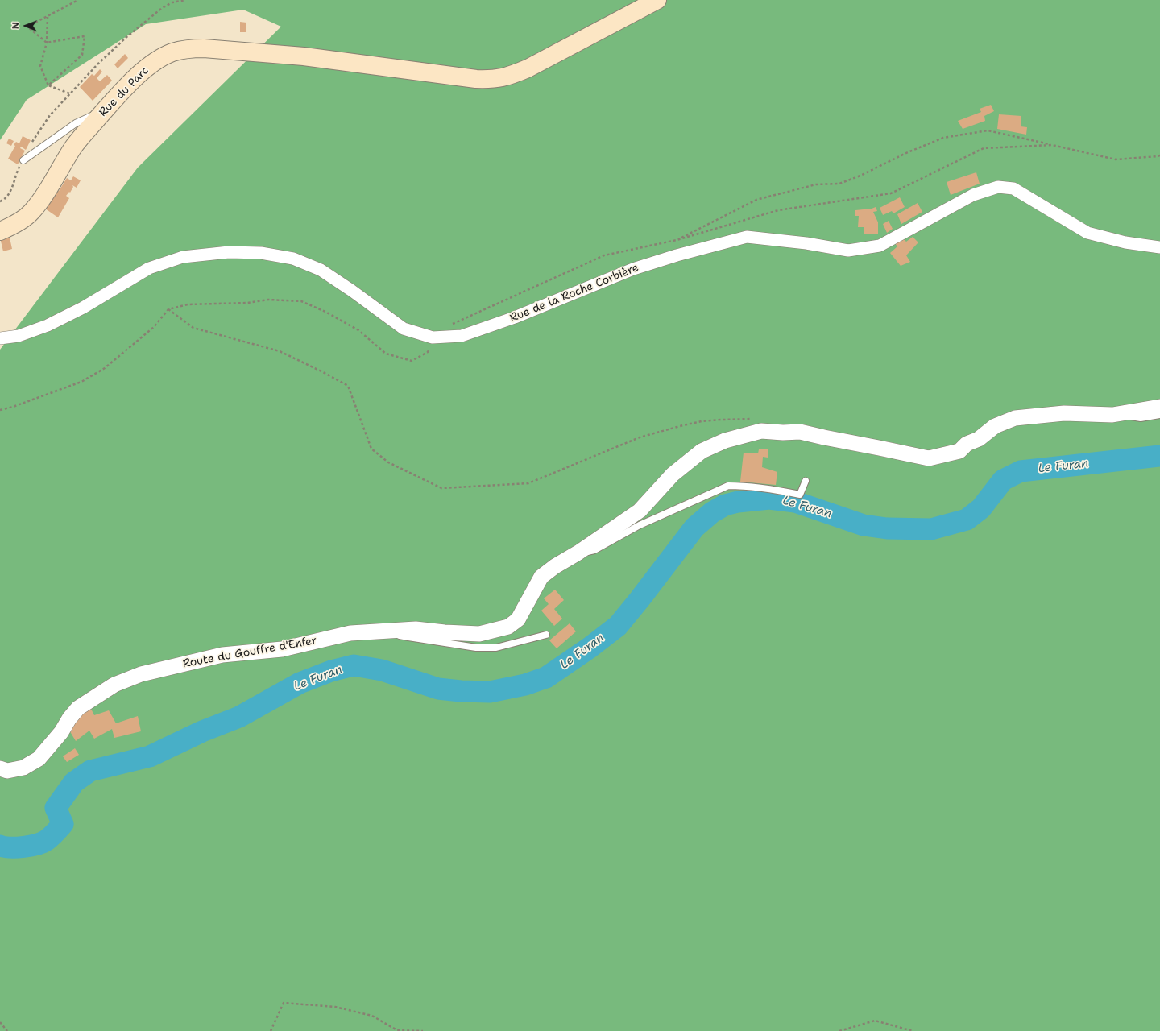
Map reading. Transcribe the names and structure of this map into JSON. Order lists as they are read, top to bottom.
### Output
{
  "streets": {
    "main road": ["Rue du Parc"],
    "street": ["Rue de la Roche Corbière", "Route du Gouffre d'Enfer"]
  },
  "water": ["Le Furan"],
  "north": "left"
}
